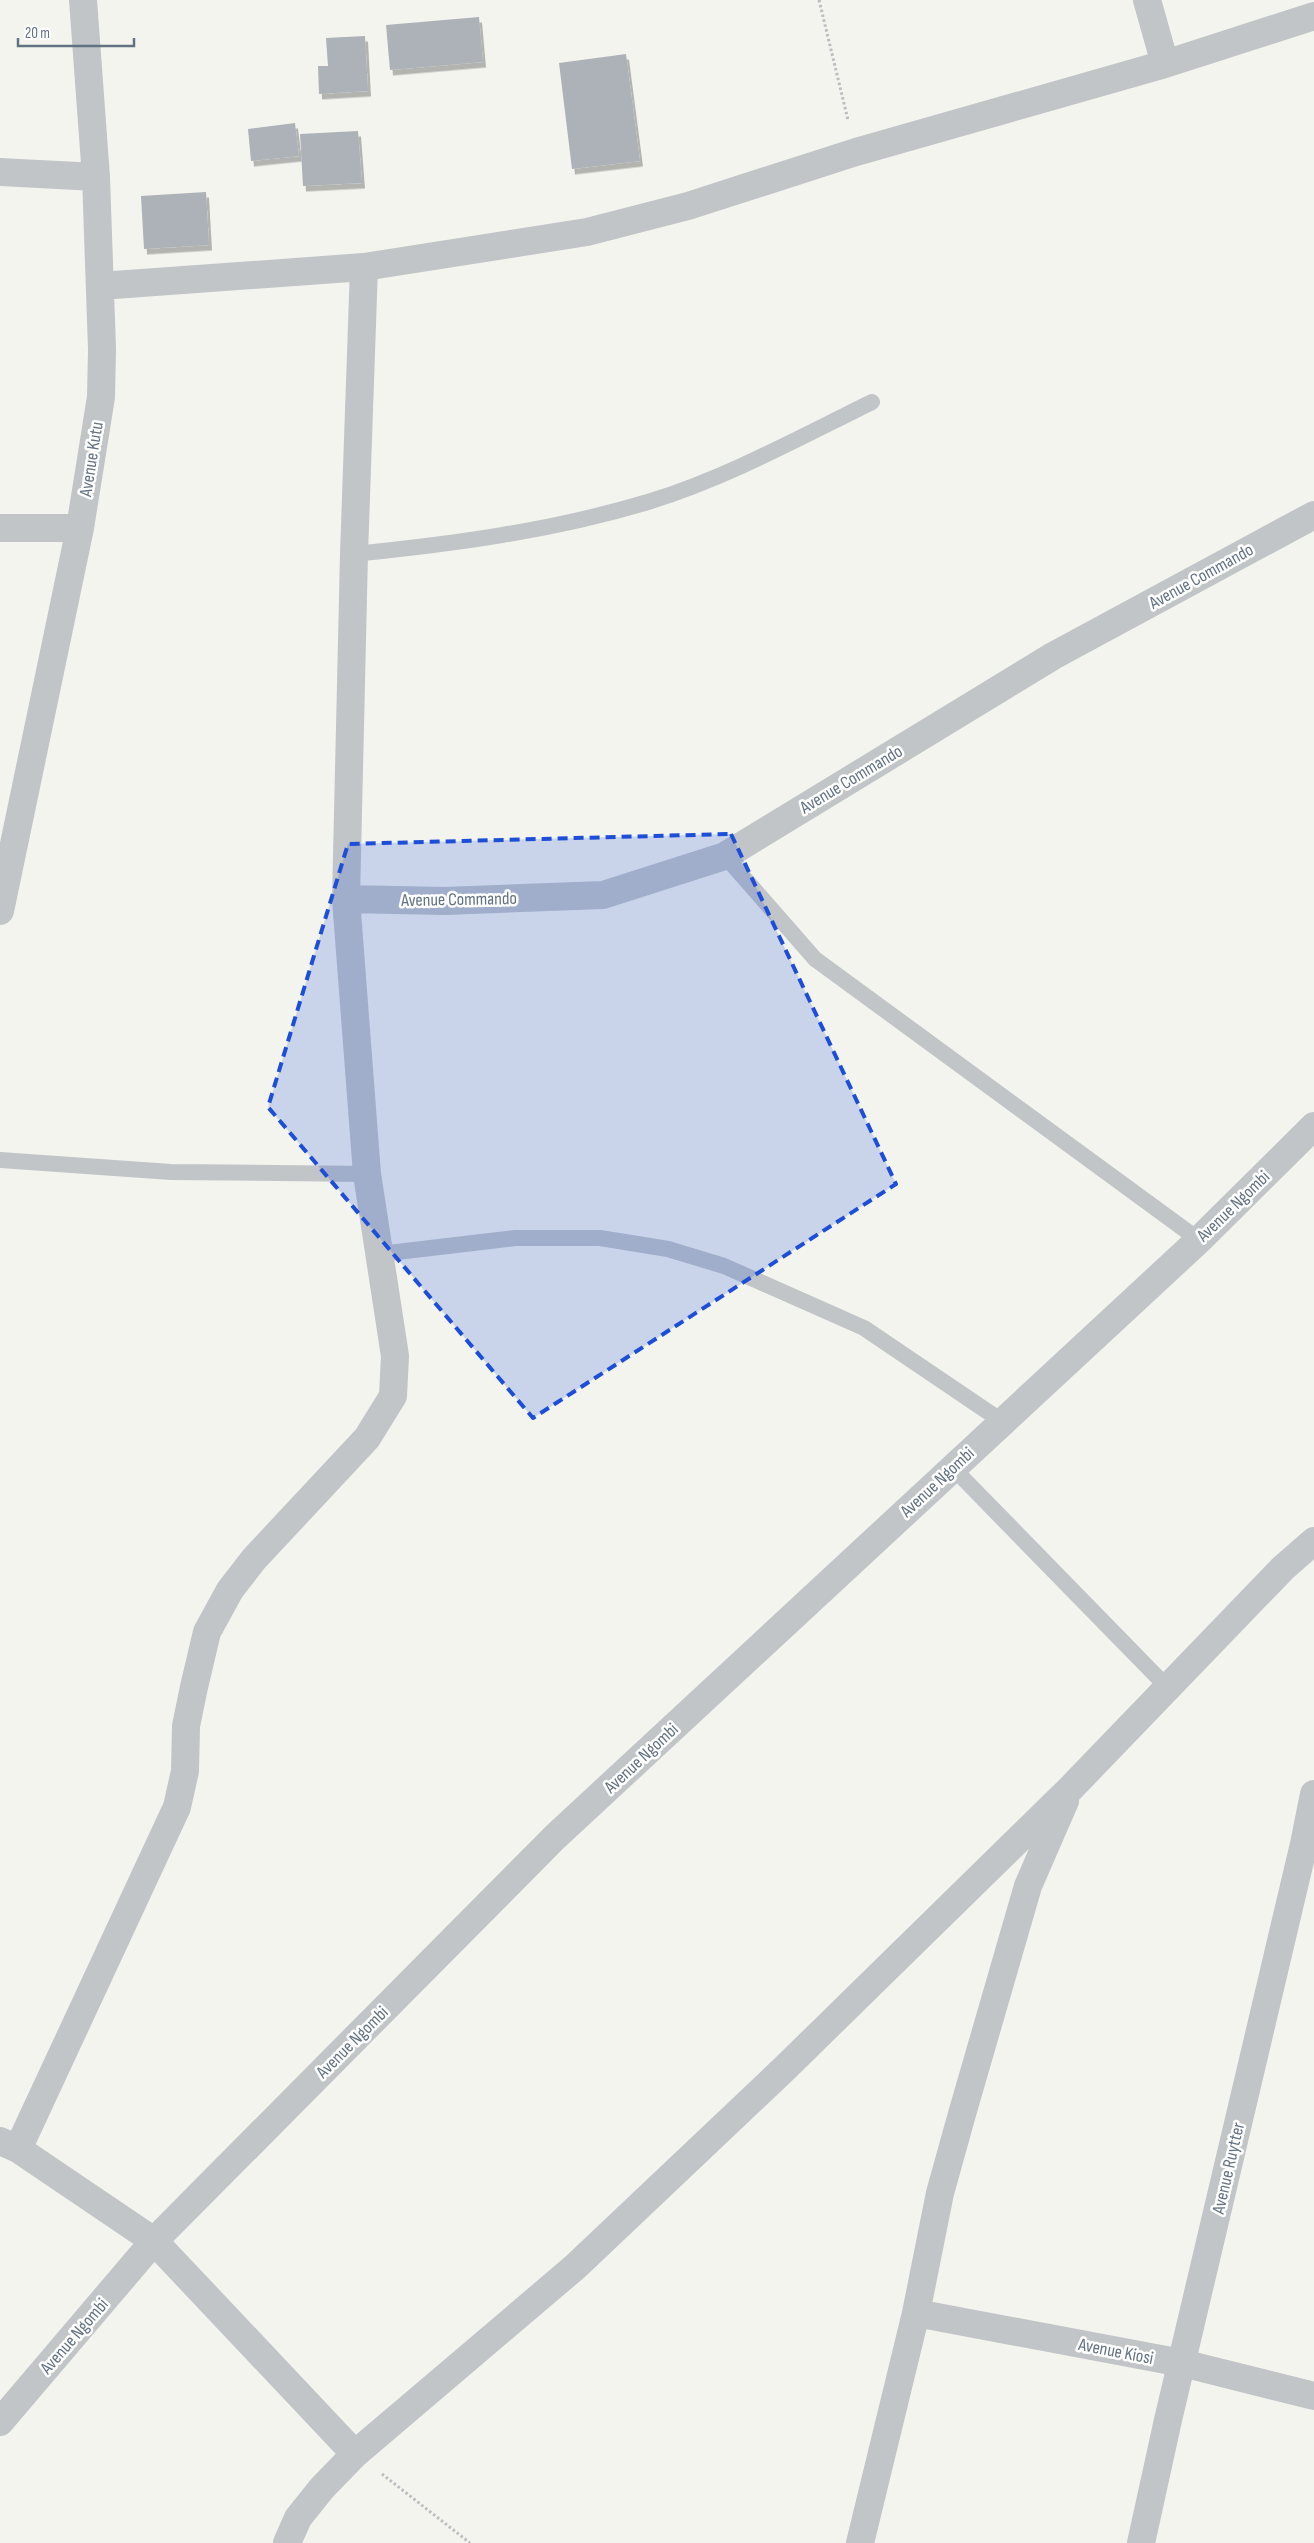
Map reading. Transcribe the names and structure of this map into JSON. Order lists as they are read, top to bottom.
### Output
{
  "streets": {
    "street": [
      "Avenue Kutu",
      "Avenue Commando",
      "Avenue Ngombi",
      "Avenue Ruytter",
      "Avenue Kiosi"
    ]
  },
  "crossings": [
    ["Avenue Ruytter", "Avenue Kiosi"]
  ],
  "scale_bar": "20 m"
}
